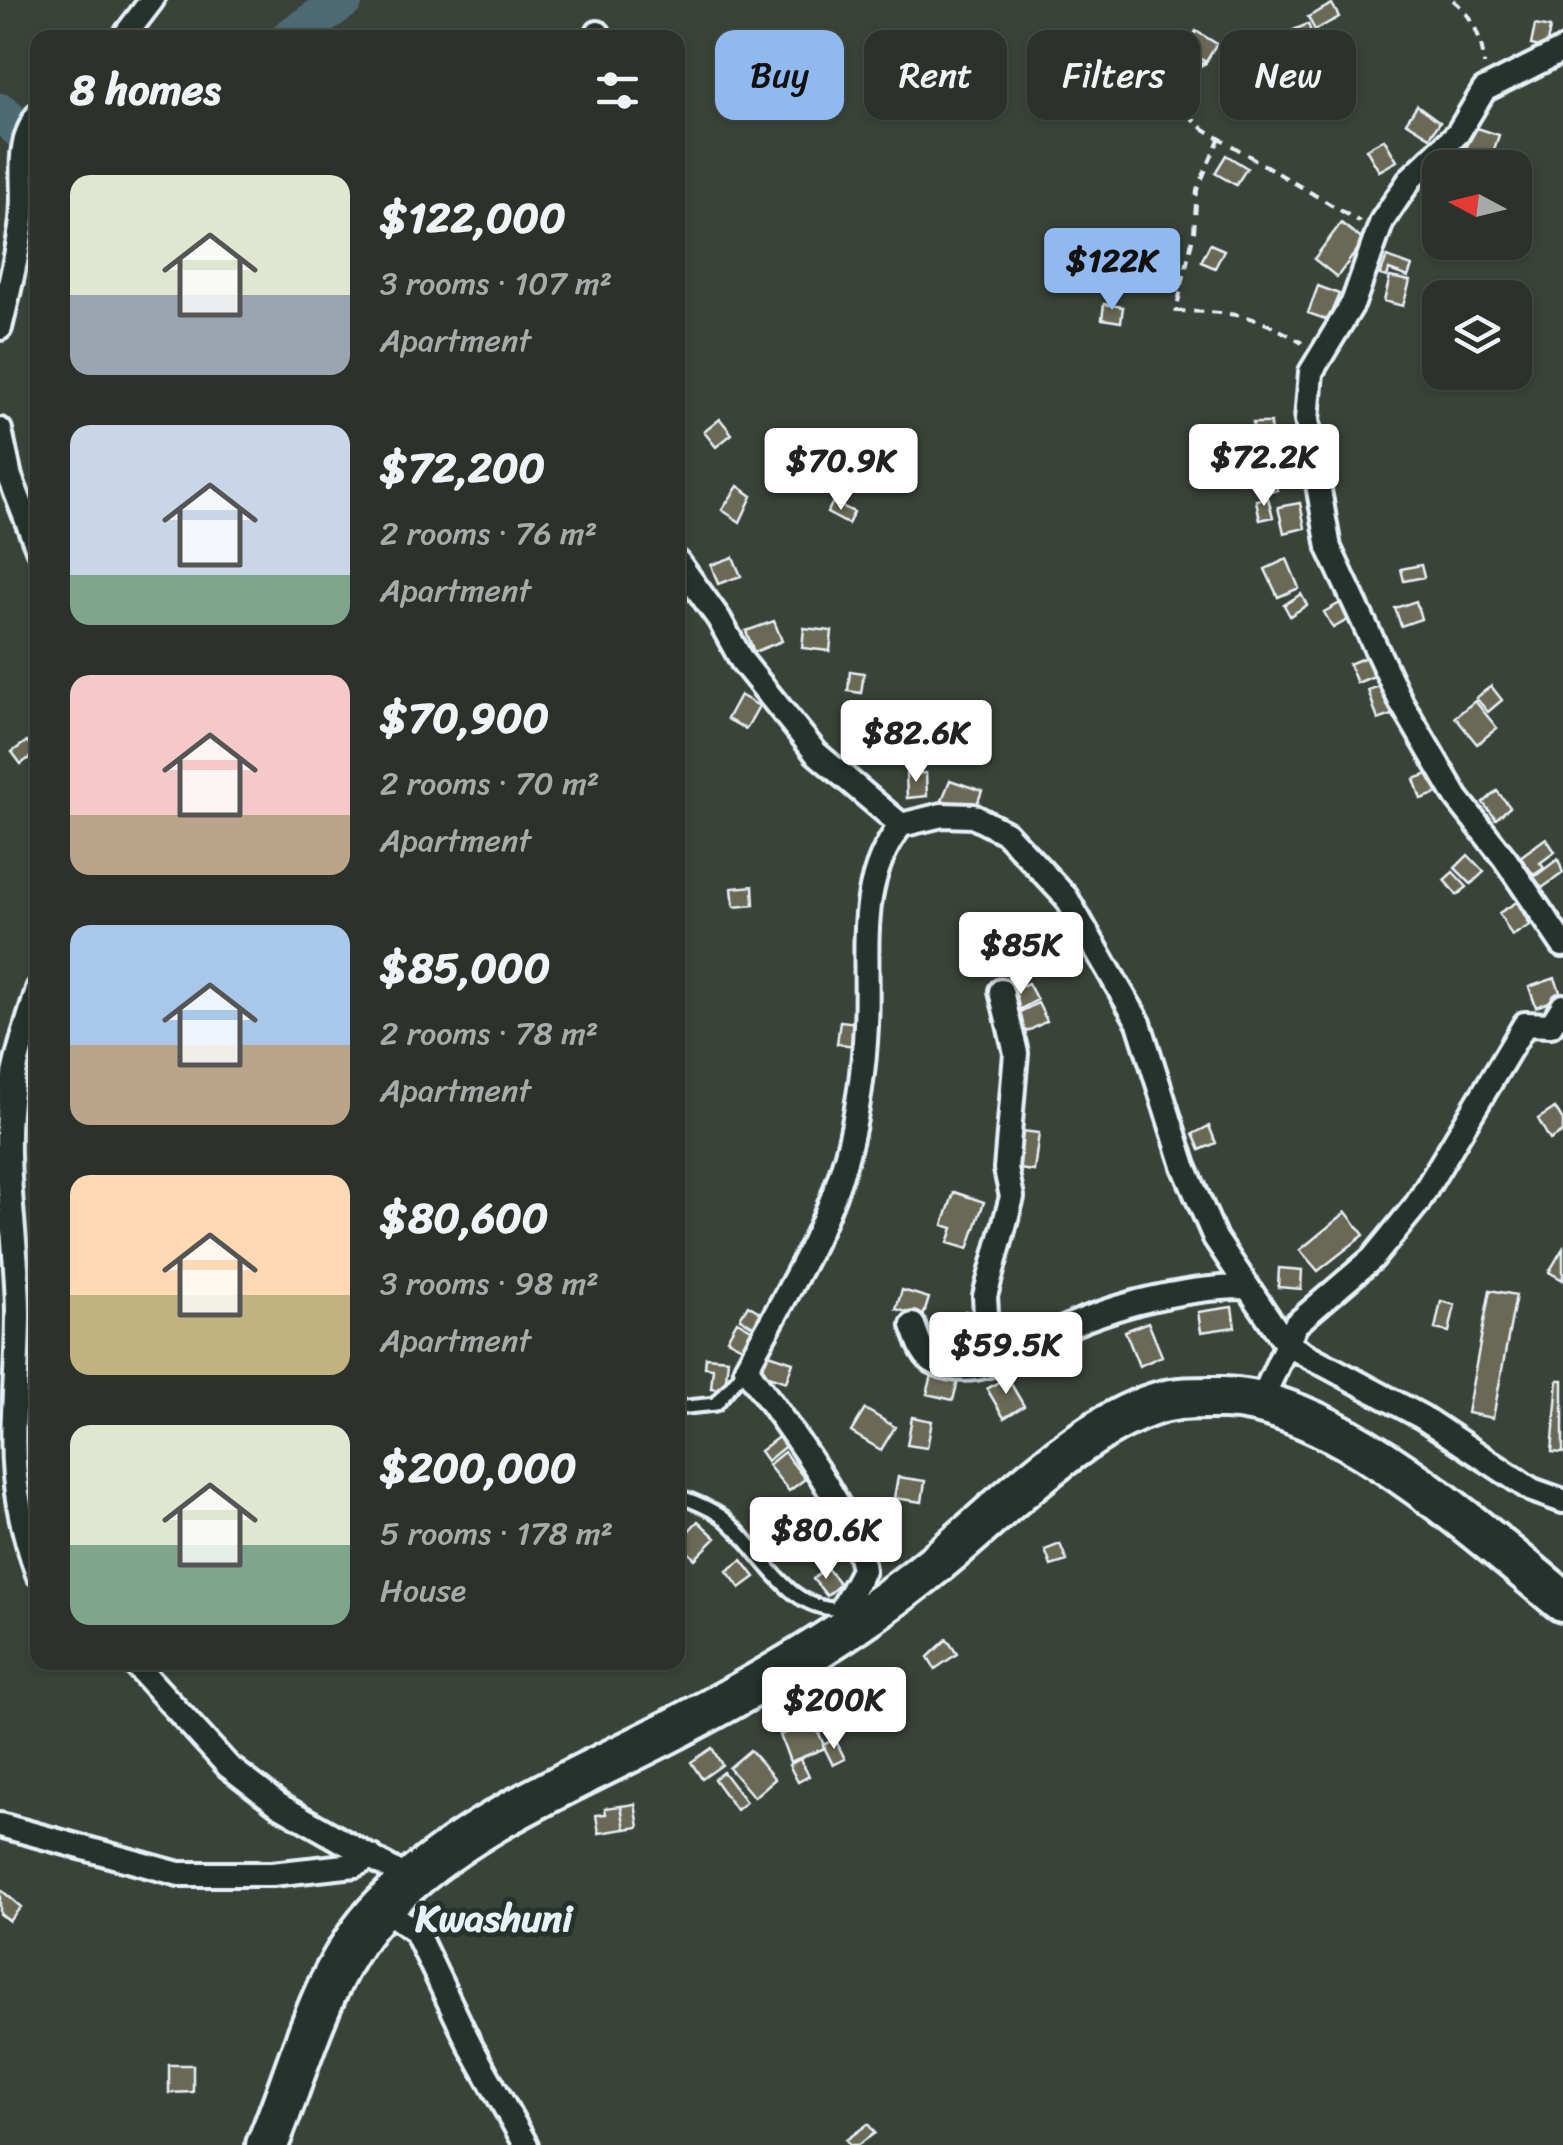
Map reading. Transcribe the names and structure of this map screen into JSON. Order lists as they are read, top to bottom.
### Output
{
  "districts": ["Kwashuni"],
  "north": "left",
  "page": {
    "chip": [
      "Buy",
      "Rent",
      "Filters",
      "New"
    ],
    "heading": "8 homes",
    "list": [
      {
        "name": "$122,000",
        "note": "3 rooms · 107 m² · Apartment"
      },
      {
        "name": "$72,200",
        "note": "2 rooms · 76 m² · Apartment"
      },
      {
        "name": "$70,900",
        "note": "2 rooms · 70 m² · Apartment"
      },
      {
        "name": "$85,000",
        "note": "2 rooms · 78 m² · Apartment"
      },
      {
        "name": "$80,600",
        "note": "3 rooms · 98 m² · Apartment"
      },
      {
        "name": "$200,000",
        "note": "5 rooms · 178 m² · House"
      }
    ],
    "price": [
      "$122K",
      "$72.2K",
      "$70.9K",
      "$82.6K",
      "$85K",
      "$59.5K",
      "$80.6K",
      "$200K"
    ]
  }
}
